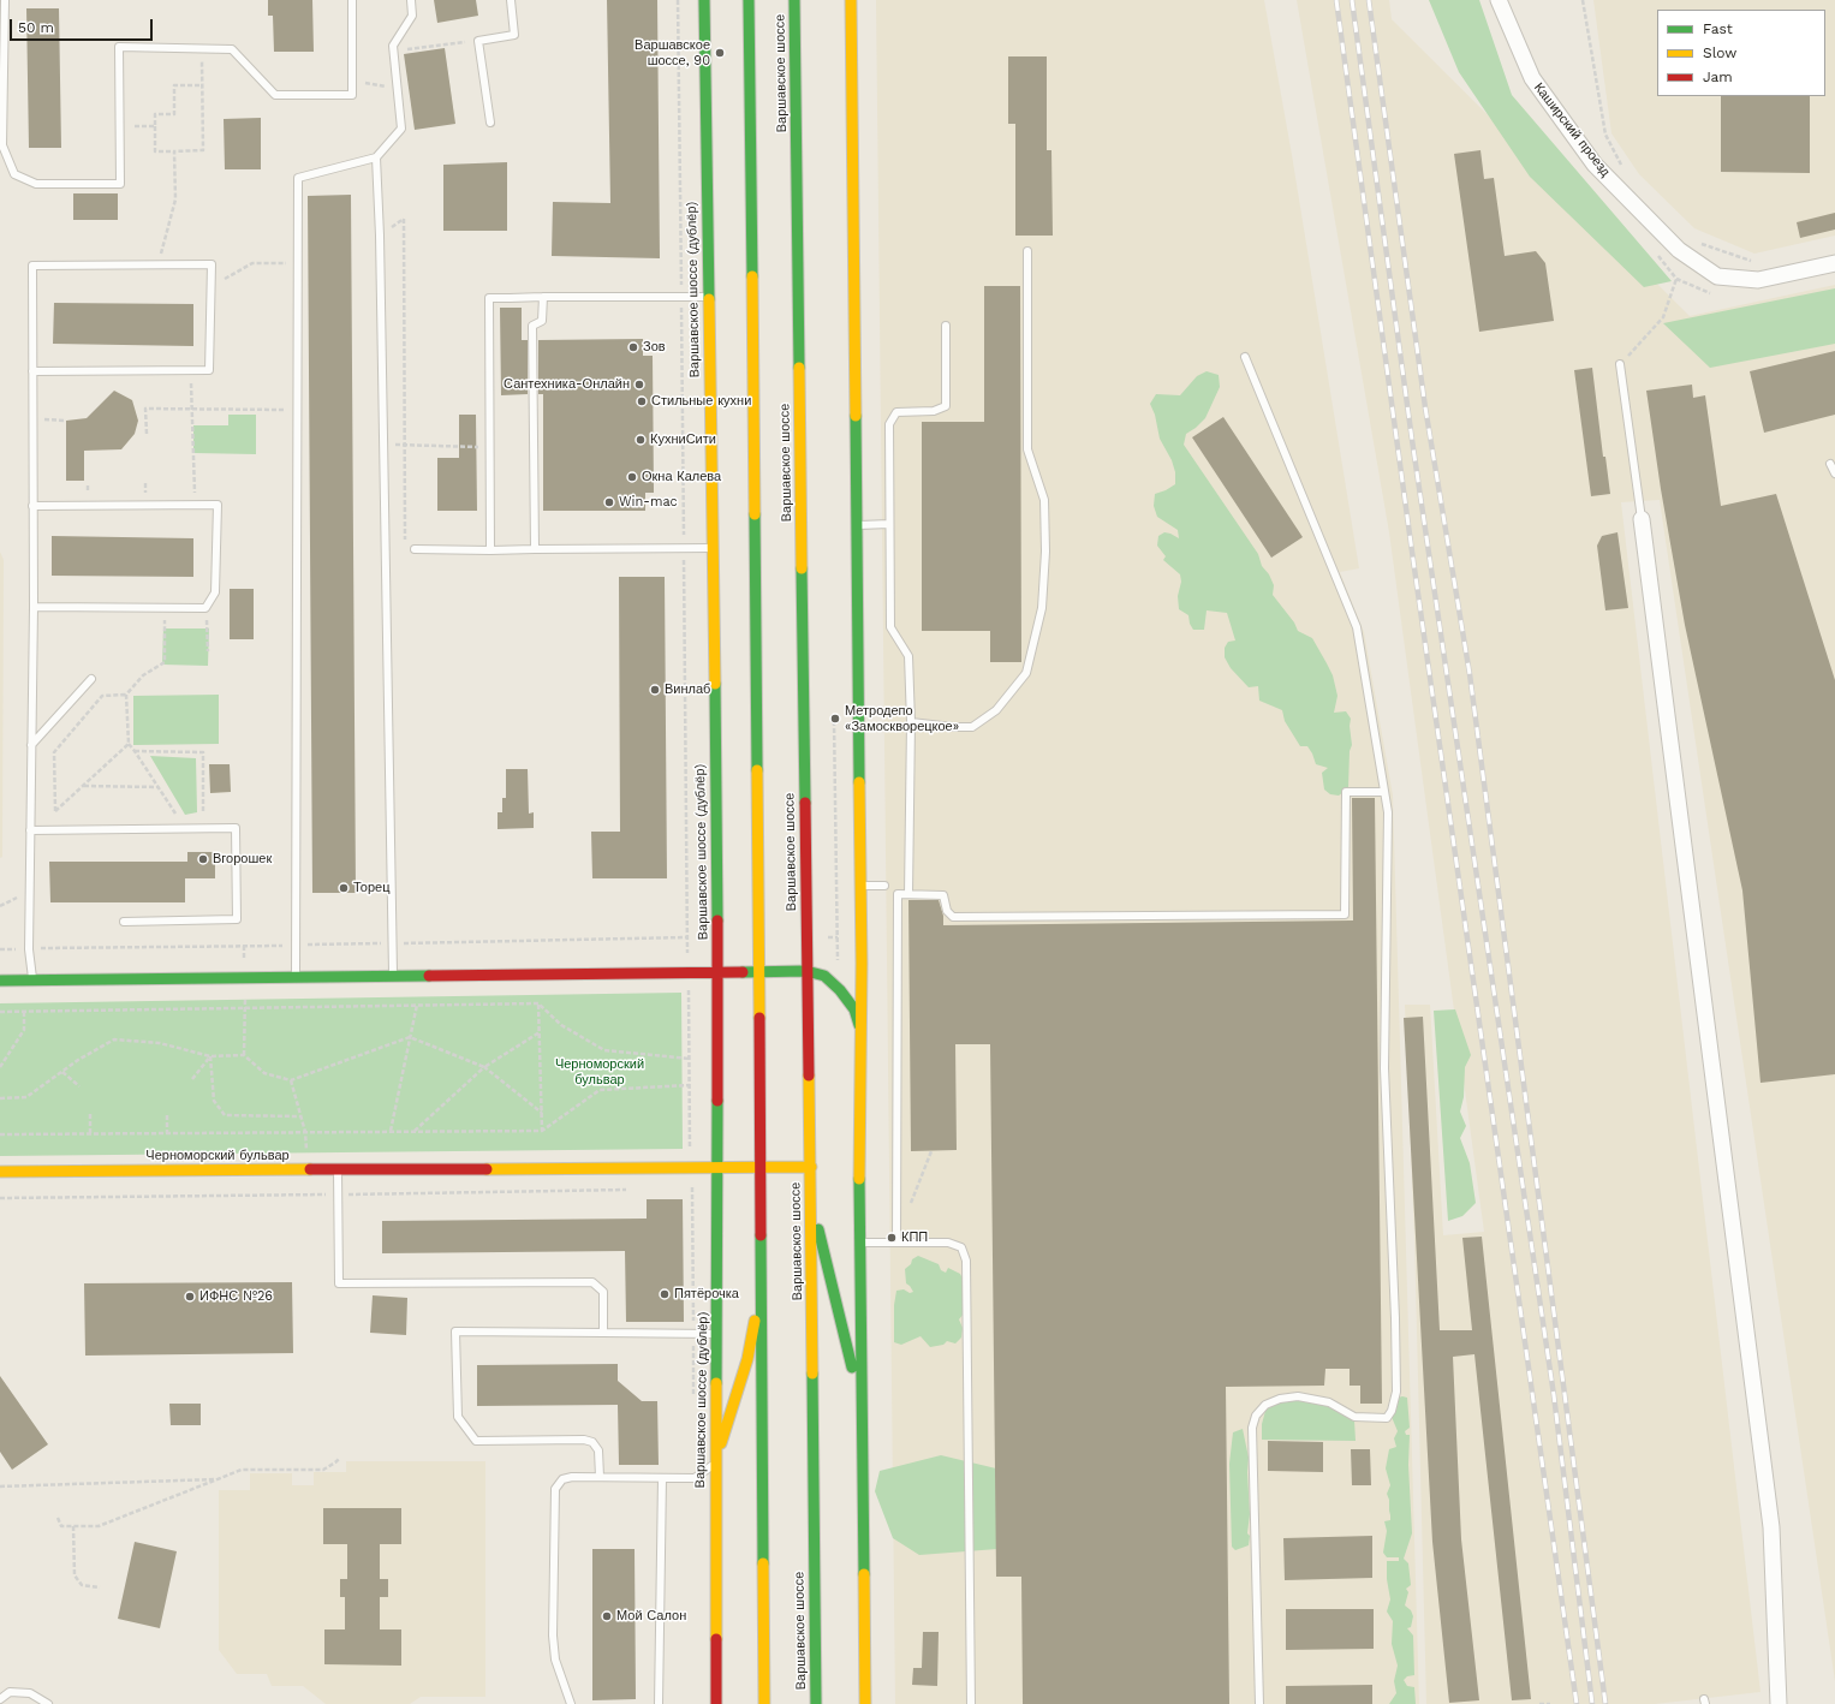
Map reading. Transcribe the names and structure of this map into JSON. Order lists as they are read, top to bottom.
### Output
{
  "streets": {
    "street": [
      "Варшавское шоссе",
      "Каширский проезд",
      "Варшавское шоссе (дублёр)",
      "Черноморский бульвар"
    ]
  },
  "crossings": [
    ["Варшавское шоссе", "Черноморский бульвар"],
    ["Варшавское шоссе (дублёр)", "Черноморский бульвар"]
  ],
  "parks": ["Черноморский бульвар"],
  "places": [
    "Варшавское шоссе, 90",
    "Зов",
    "Сантехника-Онлайн",
    "Стильные кухни",
    "КухниСити",
    "Окна Калева",
    "Win-mac",
    "Винлаб",
    "Метродепо «Замоскворецкое»",
    "Вгорошек",
    "Торец",
    "КПП",
    "Пятёрочка",
    "ИФНС №26",
    "Мой Салон"
  ],
  "legend": ["Fast", "Slow", "Jam"],
  "scale_bar": "50 m"
}
